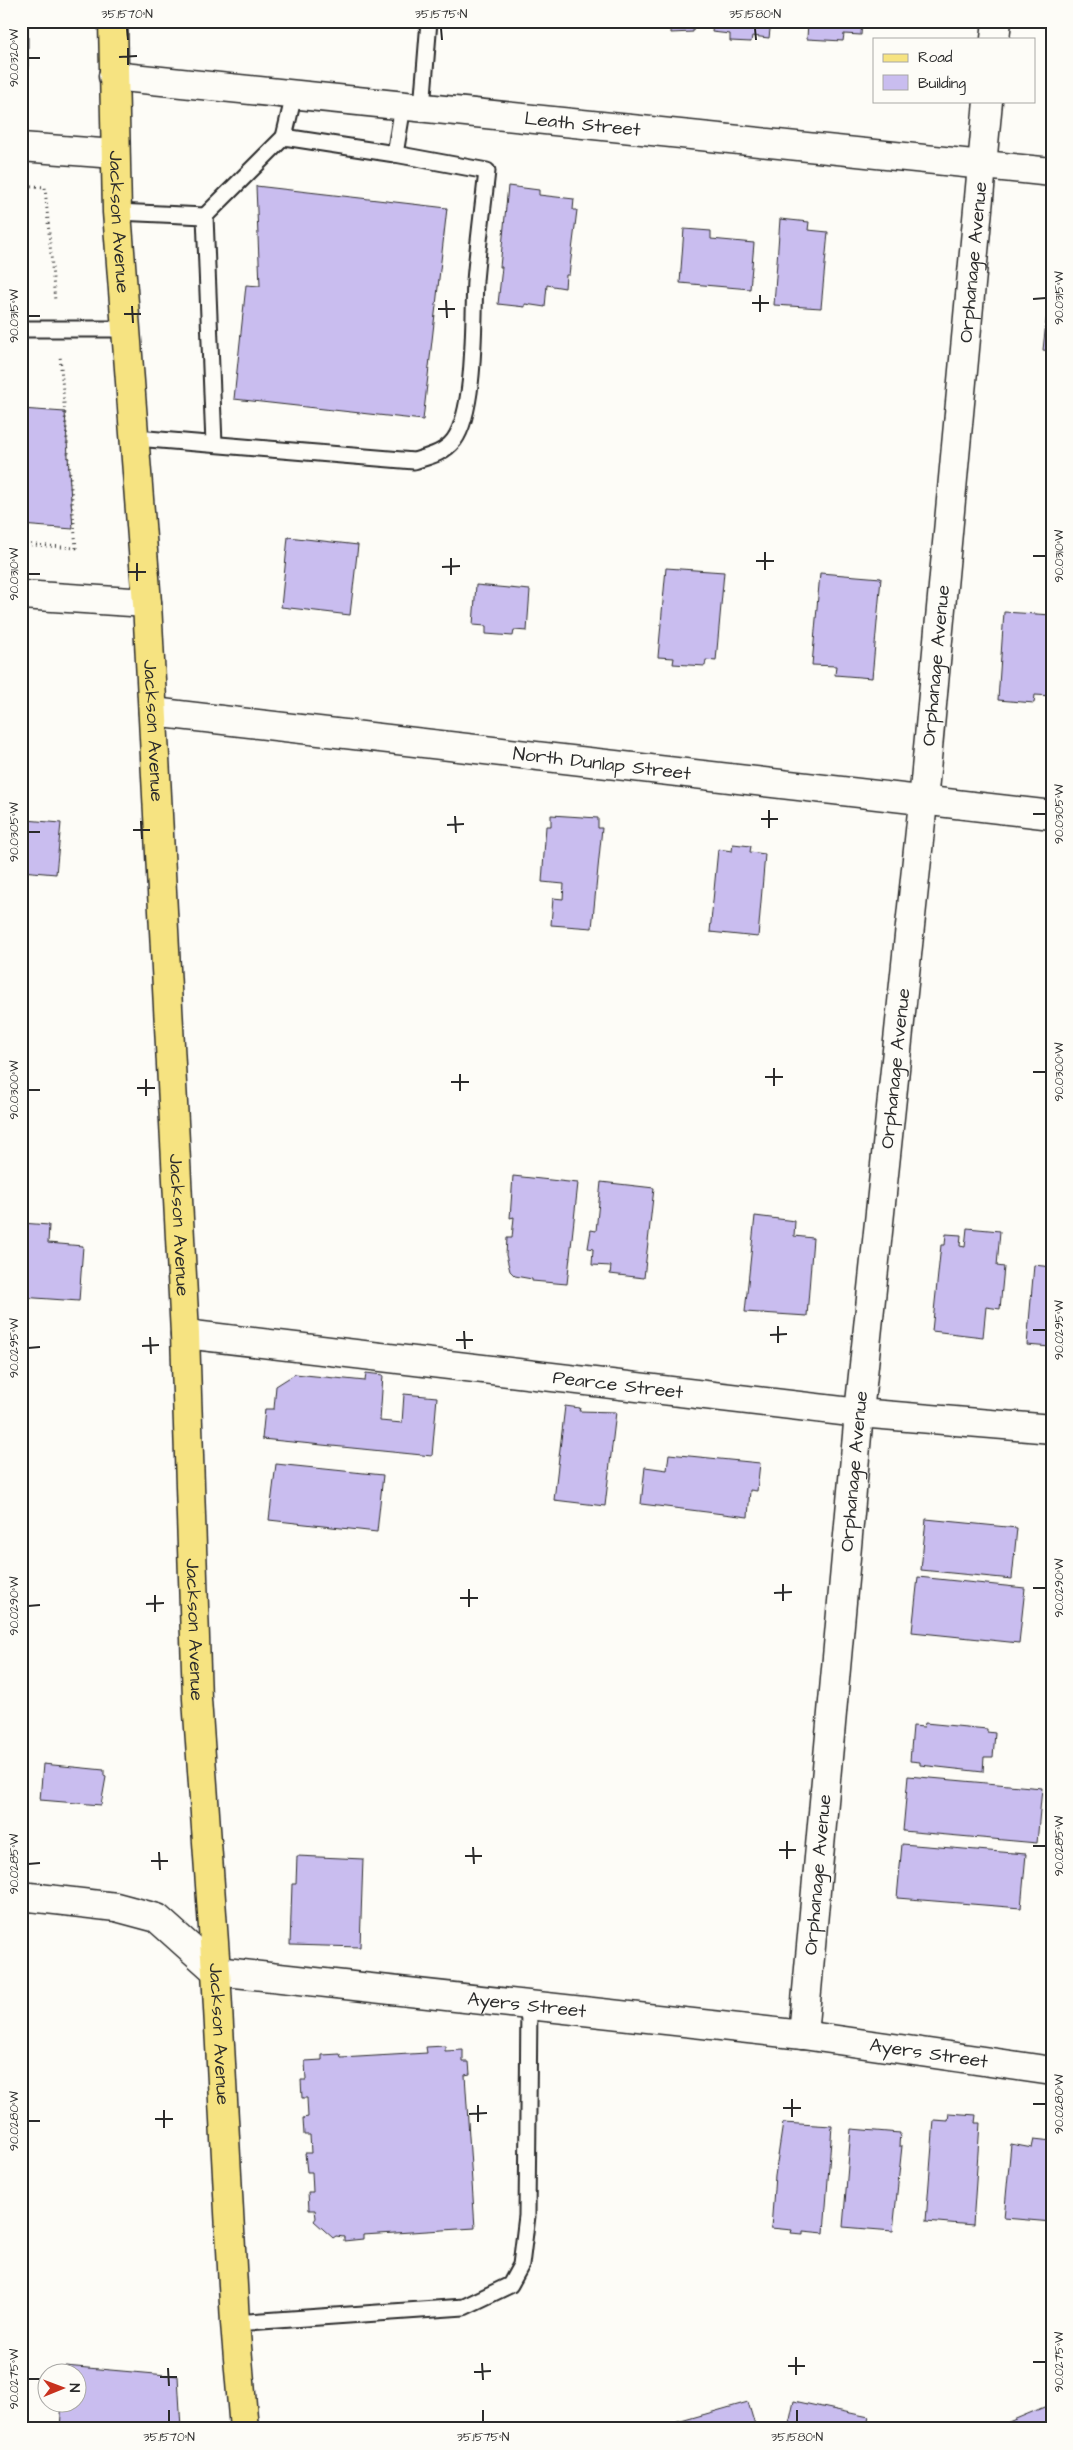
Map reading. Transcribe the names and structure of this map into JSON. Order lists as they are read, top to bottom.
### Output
{
  "streets": {
    "main road": ["Jackson Avenue"],
    "street": [
      "Leath Street",
      "Orphanage Avenue",
      "North Dunlap Street",
      "Pearce Street",
      "Ayers Street"
    ]
  },
  "crossings": [
    ["Leath Street", "Jackson Avenue"],
    ["Leath Street", "Orphanage Avenue"],
    ["Jackson Avenue", "North Dunlap Street"],
    ["Jackson Avenue", "Pearce Street"],
    ["Jackson Avenue", "Ayers Street"],
    ["Orphanage Avenue", "North Dunlap Street"],
    ["Orphanage Avenue", "Pearce Street"],
    ["Orphanage Avenue", "Ayers Street"]
  ],
  "legend": ["Road", "Building"],
  "north": "right",
  "coordinates": [
    "35.1570°N",
    "35.1575°N",
    "35.1580°N",
    "90.0320°W",
    "90.0315°W",
    "90.0310°W",
    "90.0305°W",
    "90.0300°W",
    "90.0295°W",
    "90.0290°W",
    "90.0285°W",
    "90.0280°W",
    "90.0275°W"
  ]
}
